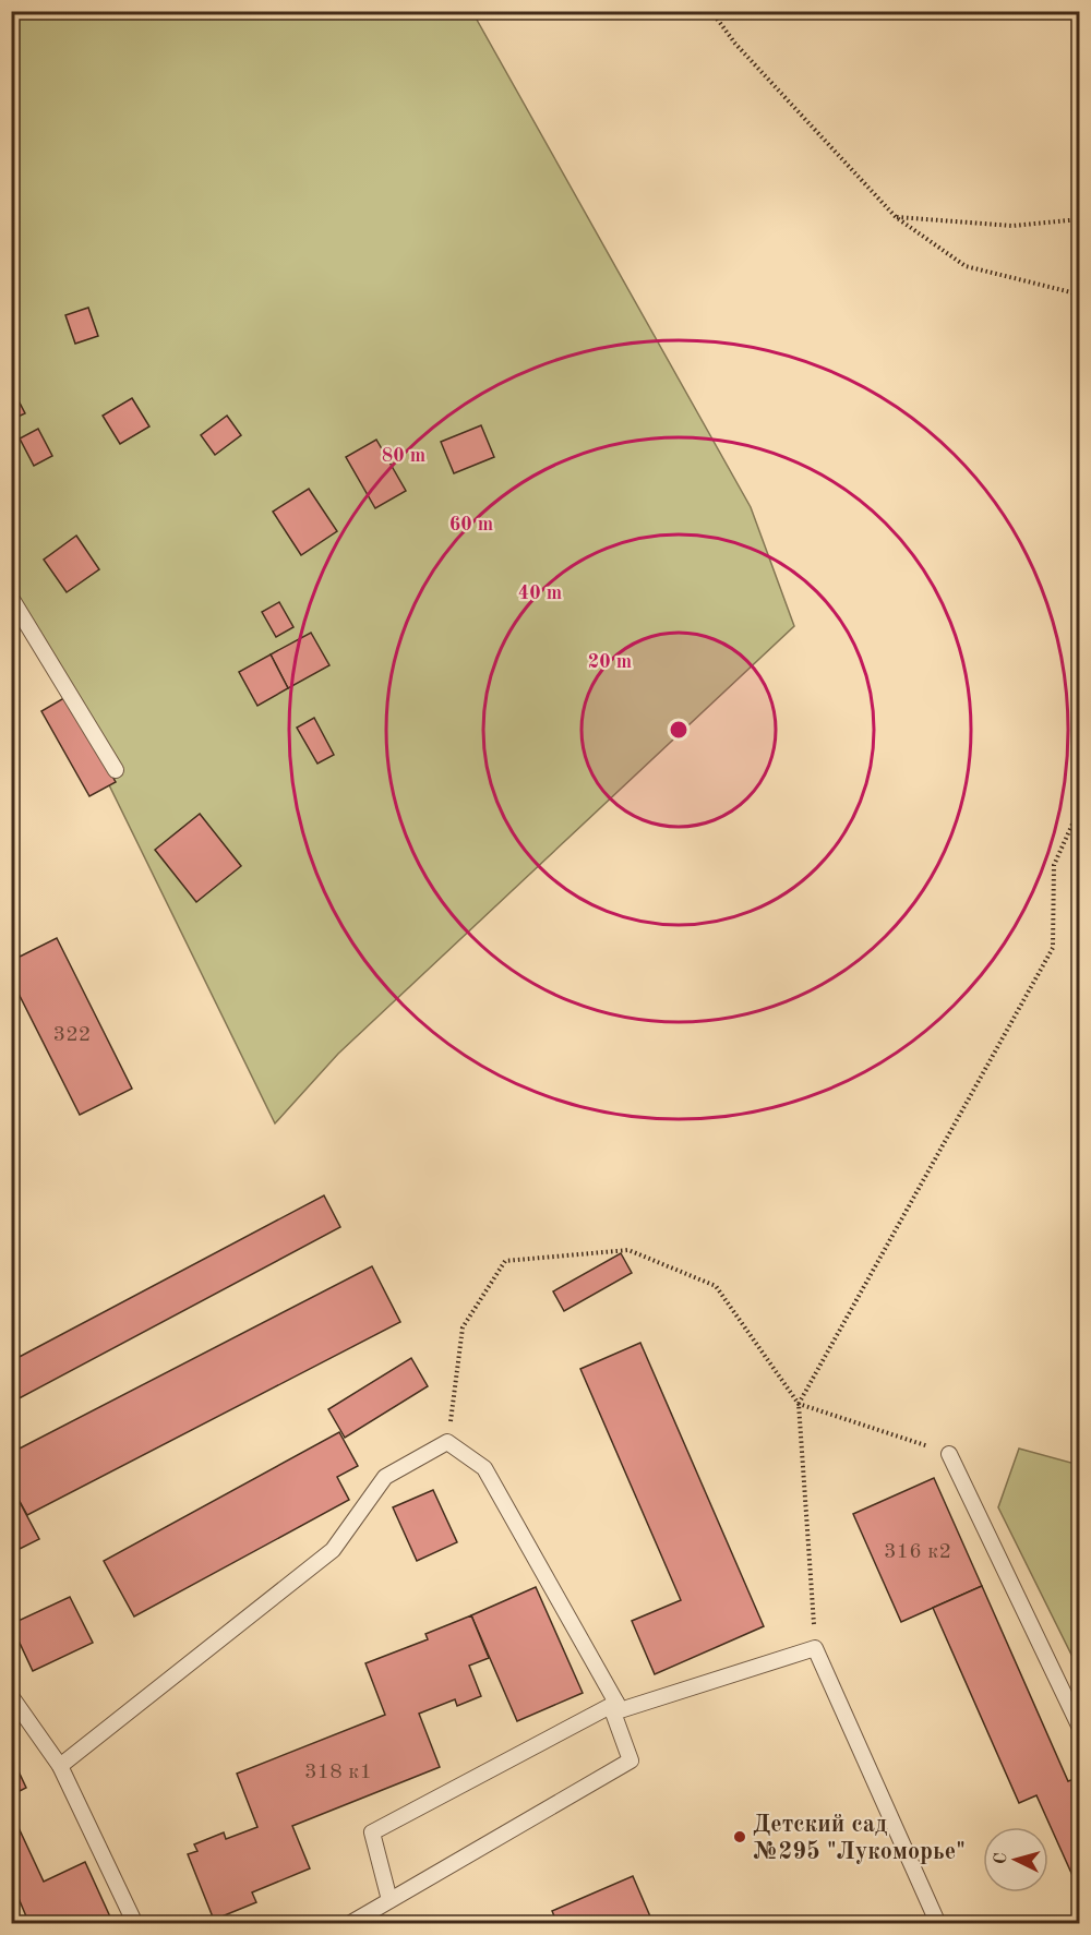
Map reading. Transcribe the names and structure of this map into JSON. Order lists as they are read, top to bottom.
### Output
{
  "places": ["Детский сад №295 \"Лукоморье\""],
  "house_numbers": ["322", "316 к2", "318 к1"],
  "north": "left",
  "rings": [
    "80 m",
    "60 m",
    "40 m",
    "20 m"
  ]
}
